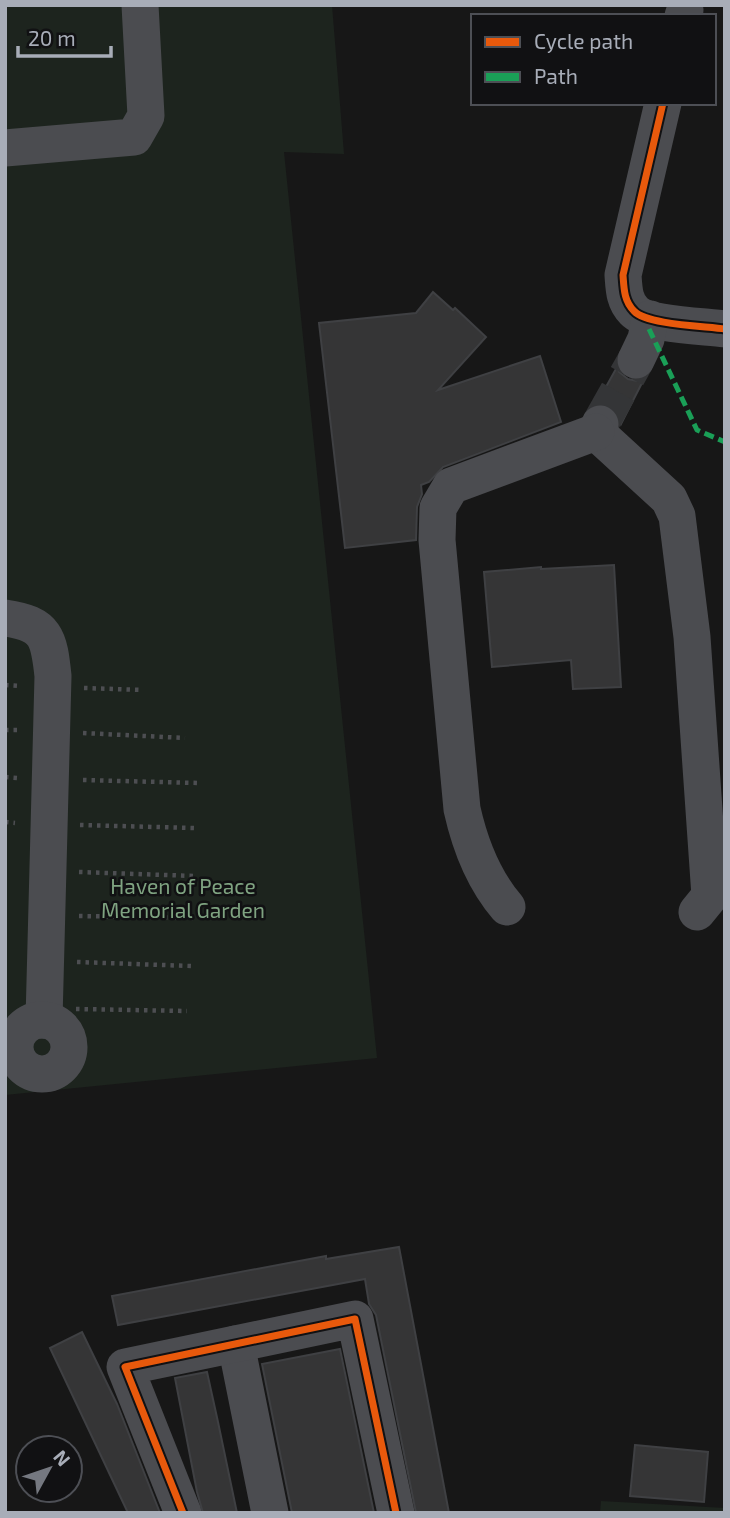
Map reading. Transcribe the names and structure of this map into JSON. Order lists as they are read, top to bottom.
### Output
{
  "parks": ["Haven of Peace Memorial Garden"],
  "legend": ["Cycle path", "Path"],
  "scale_bar": "20 m",
  "north": "top right"
}
